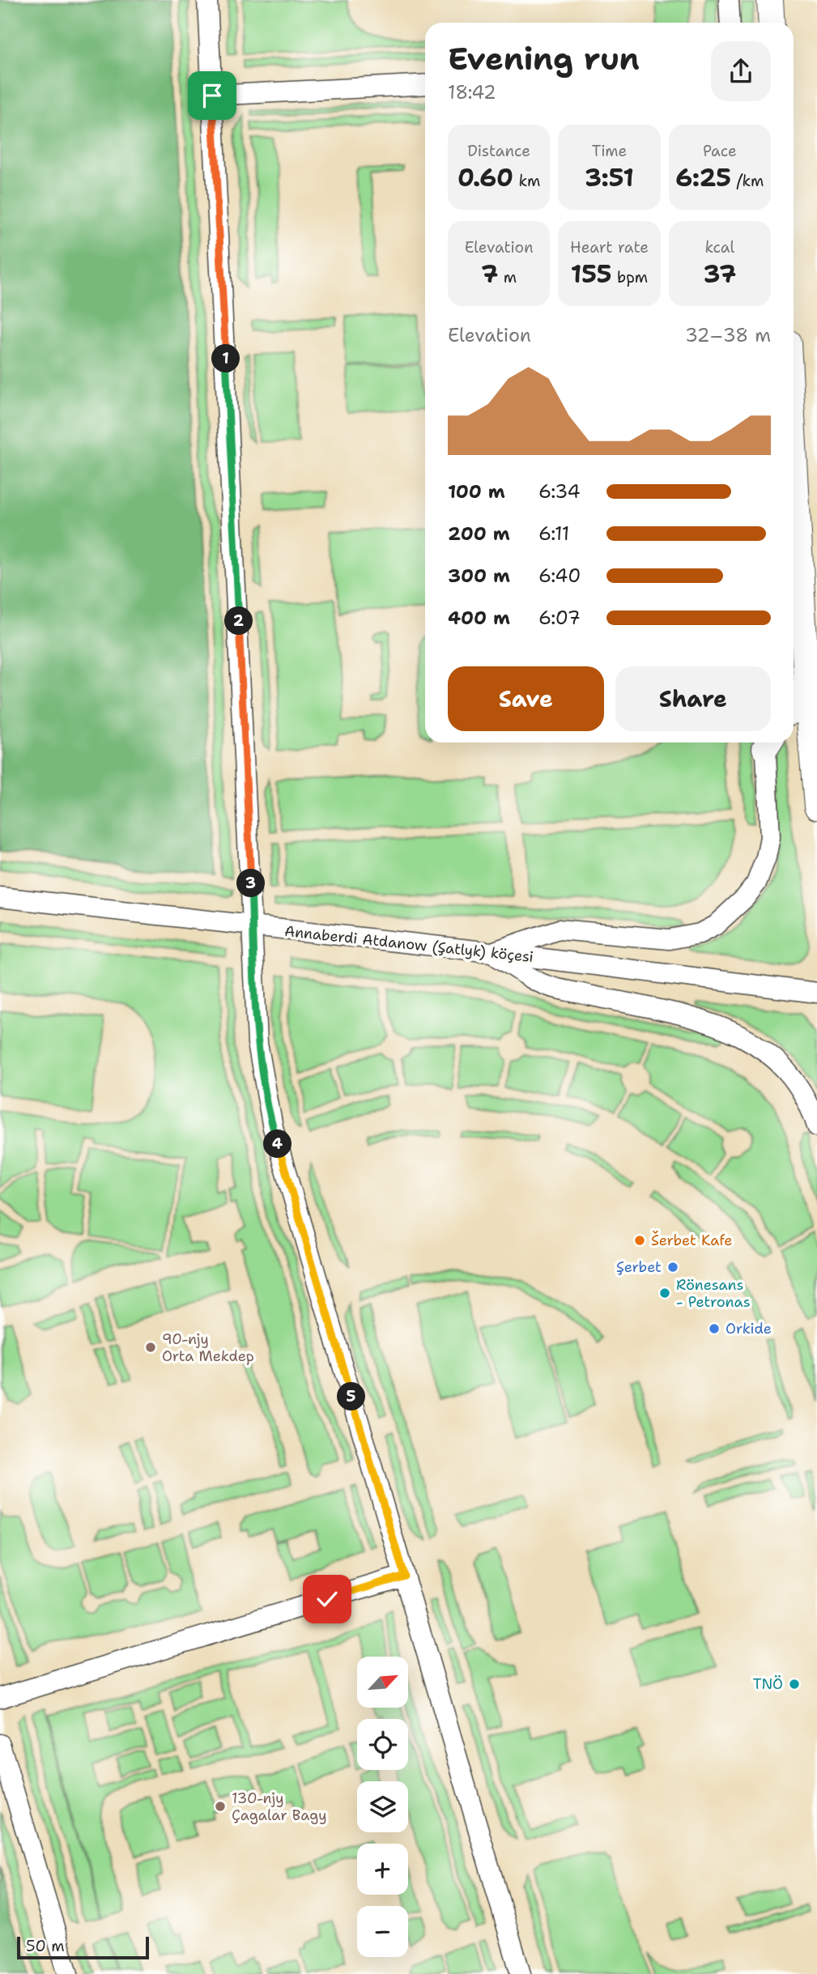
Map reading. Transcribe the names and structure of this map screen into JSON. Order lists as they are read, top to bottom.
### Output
{
  "streets": {
    "street": ["Annaberdi Atdanow (Şatlyk) köçesi"]
  },
  "places": [
    "Šerbet Kafe",
    "Şerbet",
    "Rönesans - Petronas",
    "Orkide",
    "90-njy Orta Mekdep",
    "TNÖ",
    "130-njy Çagalar Bagy"
  ],
  "scale_bar": "50 m",
  "north": "top right",
  "page": {
    "heading": ["Evening run", "18:42"],
    "stats": [
      ["Distance", "0.60 km"],
      ["Time", "3:51"],
      ["Pace", "6:25 /km"],
      ["Elevation", "7 m"],
      ["Heart rate", "155 bpm"],
      ["kcal", "37"]
    ],
    "chart": ["Elevation", "32–38 m"],
    "pins": [
      "1",
      "2",
      "3",
      "4",
      "5"
    ],
    "list": [
      {
        "name": "100 m",
        "note": "6:34"
      },
      {
        "name": "200 m",
        "note": "6:11"
      },
      {
        "name": "300 m",
        "note": "6:40"
      },
      {
        "name": "400 m",
        "note": "6:07"
      }
    ],
    "buttons": ["Save", "Share"],
    "map_buttons": ["+", "−"],
    "scale": "50 m"
  }
}
